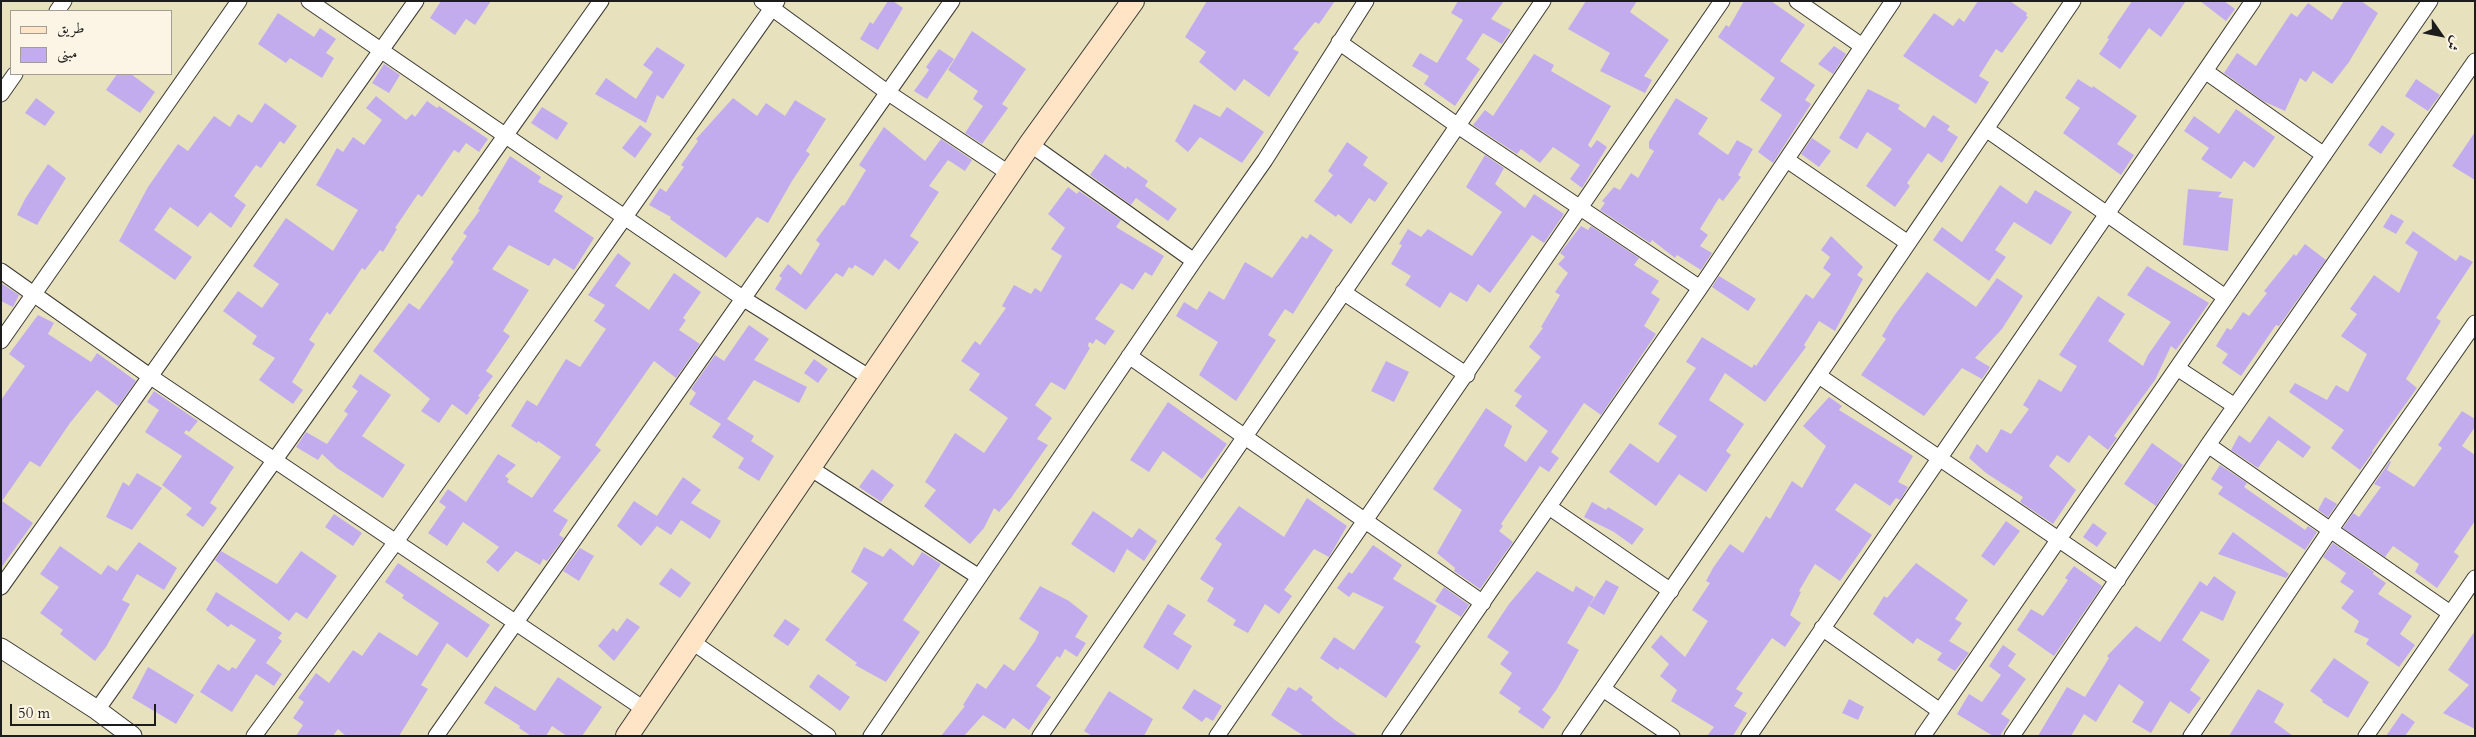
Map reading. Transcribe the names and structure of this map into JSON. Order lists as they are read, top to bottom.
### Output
{
  "legend": ["طريق", "مبنى"],
  "scale_bar": "50 m",
  "north": "bottom right"
}
